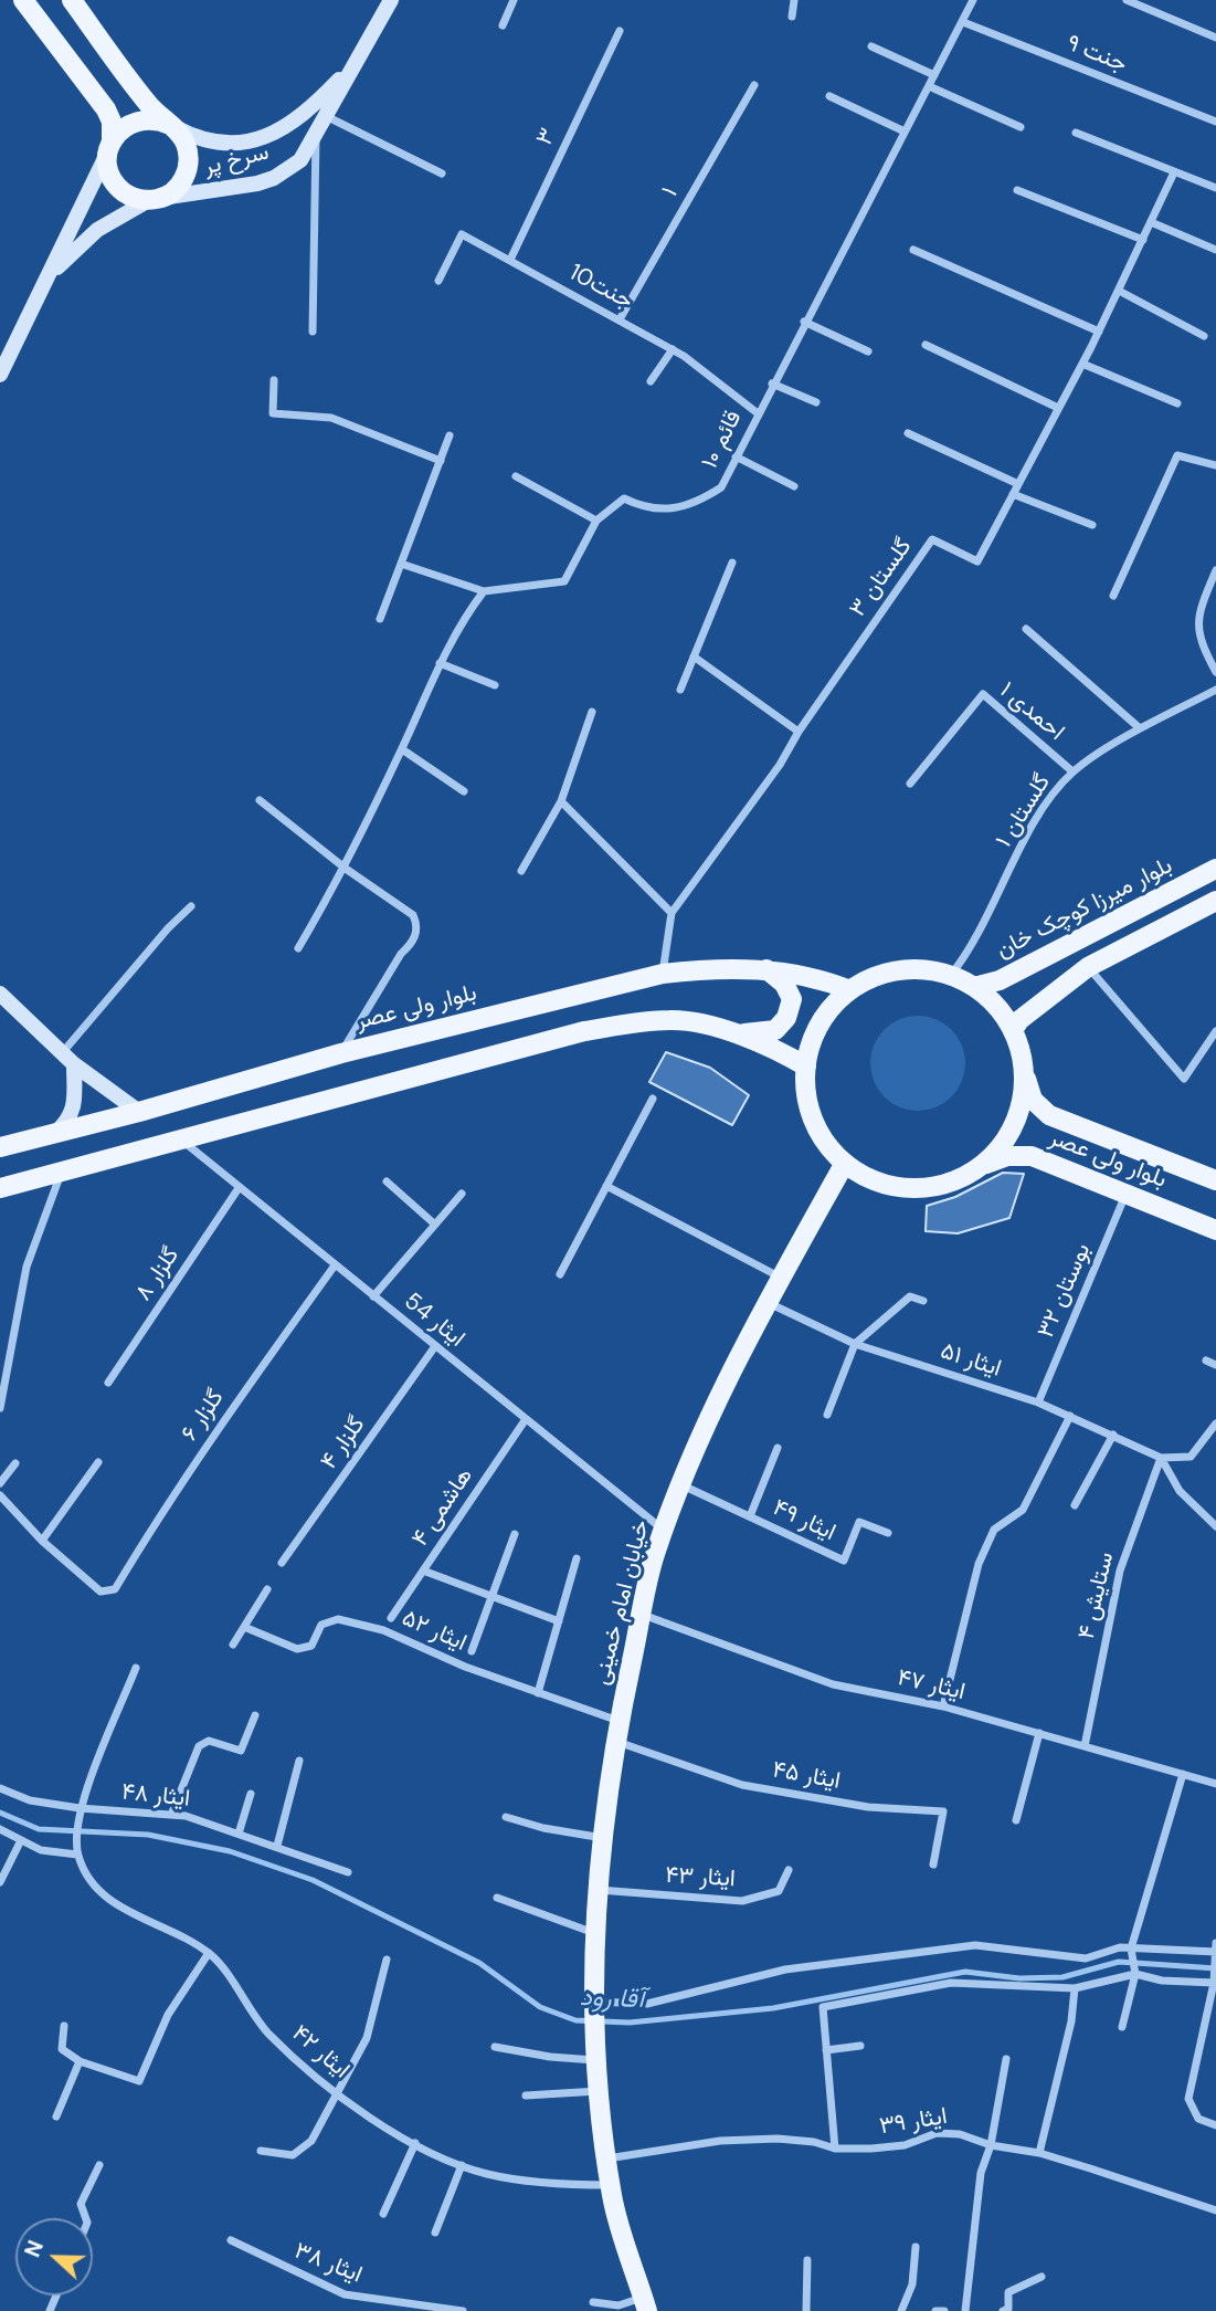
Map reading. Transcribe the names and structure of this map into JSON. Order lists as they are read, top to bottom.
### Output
{
  "streets": {
    "main road": [
      "سرخ پر",
      "بلوار میرزا کوچک خان",
      "بلوار ولی عصر",
      "خیابان امام خمینی"
    ],
    "street": [
      "جنت ۹",
      "۳",
      "۱",
      "جنت10",
      "قائم ۱۰",
      "گلستان ۳",
      "احمدی ۱",
      "گلستان ۱",
      "گلزار ۸",
      "بوستان ۳۲",
      "ایثار 54",
      "ایثار ۵۱",
      "گلزار ۶",
      "گلزار ۴",
      "هاشمی ۴",
      "ایثار ۴۹",
      "ستایش ۴",
      "ایثار ۵۲",
      "ایثار ۴۷",
      "ایثار ۴۵",
      "ایثار ۴۸",
      "ایثار ۴۳",
      "ایثار ۴۲",
      "ایثار ۳۹",
      "ایثار ۳۸"
    ]
  },
  "crossings": [
    ["جنت ۹", "قائم ۱۰"],
    ["۳", "جنت10"],
    ["۱", "جنت10"],
    ["جنت10", "قائم ۱۰"],
    ["گلستان ۳", "بلوار ولی عصر"],
    ["احمدی ۱", "گلستان ۱"],
    ["گلستان ۱", "بلوار میرزا کوچک خان"],
    ["گلستان ۱", "بلوار ولی عصر"],
    ["گلستان ۱", "خیابان امام خمینی"],
    ["بلوار میرزا کوچک خان", "بلوار ولی عصر"],
    ["بلوار میرزا کوچک خان", "خیابان امام خمینی"],
    ["بلوار ولی عصر", "بوستان ۳۲"],
    ["بلوار ولی عصر", "خیابان امام خمینی"],
    ["گلزار ۸", "ایثار 54"],
    ["بوستان ۳۲", "ایثار ۵۱"],
    ["ایثار 54", "گلزار ۶"],
    ["ایثار 54", "گلزار ۴"],
    ["ایثار 54", "هاشمی ۴"],
    ["ایثار 54", "خیابان امام خمینی"],
    ["ایثار ۵۱", "ستایش ۴"],
    ["ایثار ۵۱", "خیابان امام خمینی"],
    ["ایثار ۴۹", "خیابان امام خمینی"],
    ["ستایش ۴", "ایثار ۴۷"],
    ["خیابان امام خمینی", "ایثار ۵۲"],
    ["خیابان امام خمینی", "ایثار ۴۷"],
    ["خیابان امام خمینی", "ایثار ۴۵"],
    ["خیابان امام خمینی", "ایثار ۴۳"],
    ["ایثار ۵۲", "ایثار ۴۵"]
  ],
  "water": ["آقا رود"],
  "north": "left"
}
